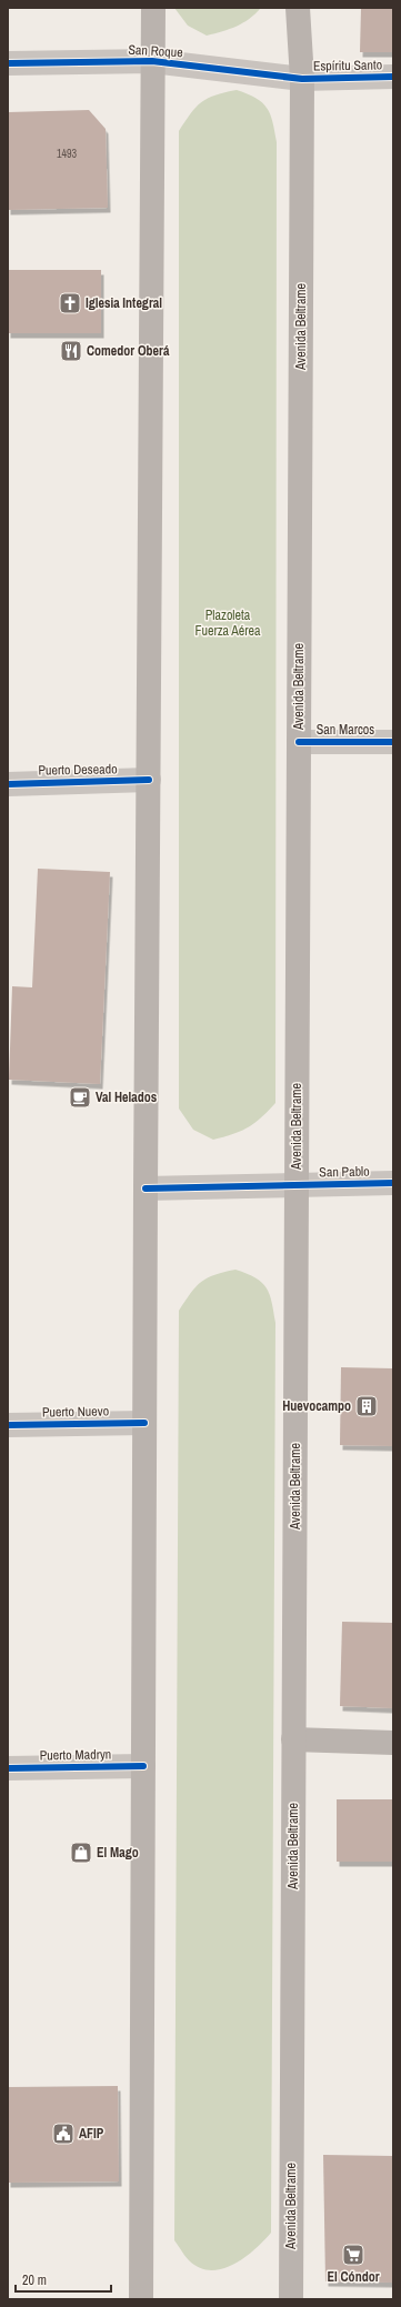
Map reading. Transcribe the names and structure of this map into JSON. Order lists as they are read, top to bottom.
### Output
{
  "streets": {
    "main road": ["Avenida Beltrame"],
    "street": [
      "San Roque",
      "Espíritu Santo",
      "San Marcos",
      "Puerto Deseado",
      "San Pablo",
      "Puerto Nuevo",
      "Puerto Madryn"
    ]
  },
  "crossings": [
    ["San Roque", "Espíritu Santo"],
    ["San Roque", "Avenida Beltrame"],
    ["Espíritu Santo", "Avenida Beltrame"],
    ["Avenida Beltrame", "San Marcos"],
    ["Avenida Beltrame", "San Pablo"]
  ],
  "parks": ["Plazoleta Fuerza Aérea"],
  "places": {
    "church": ["Iglesia Integral"],
    "restaurant": ["Comedor Oberá"],
    "cafe": ["Val Helados"],
    "building": ["Huevocampo"],
    "shop": ["El Mago"],
    "public building": ["AFIP"],
    "supermarket": ["El Cóndor"]
  },
  "house_numbers": ["1493"],
  "scale_bar": "20 m"
}
